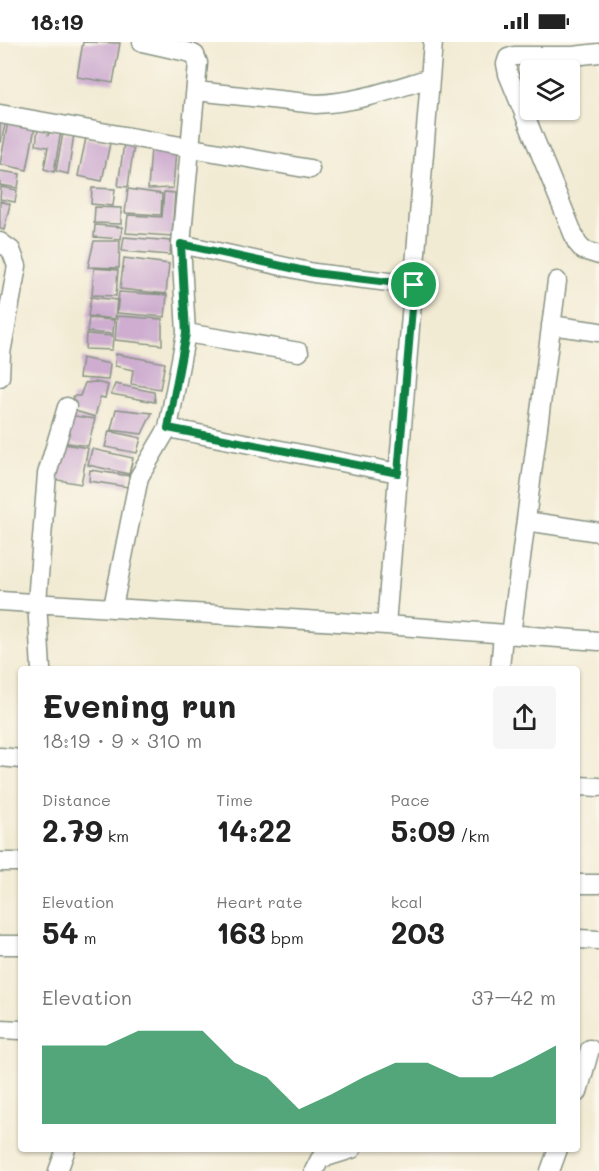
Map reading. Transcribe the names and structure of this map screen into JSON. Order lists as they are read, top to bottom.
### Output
{
  "page": {
    "status": "18:19",
    "heading": ["Evening run", "18:19 · 9 × 310 m"],
    "stats": [
      ["Distance", "2.79 km"],
      ["Time", "14:22"],
      ["Pace", "5:09 /km"],
      ["Elevation", "54 m"],
      ["Heart rate", "163 bpm"],
      ["kcal", "203"]
    ],
    "chart": ["Elevation", "37–42 m"]
  }
}
